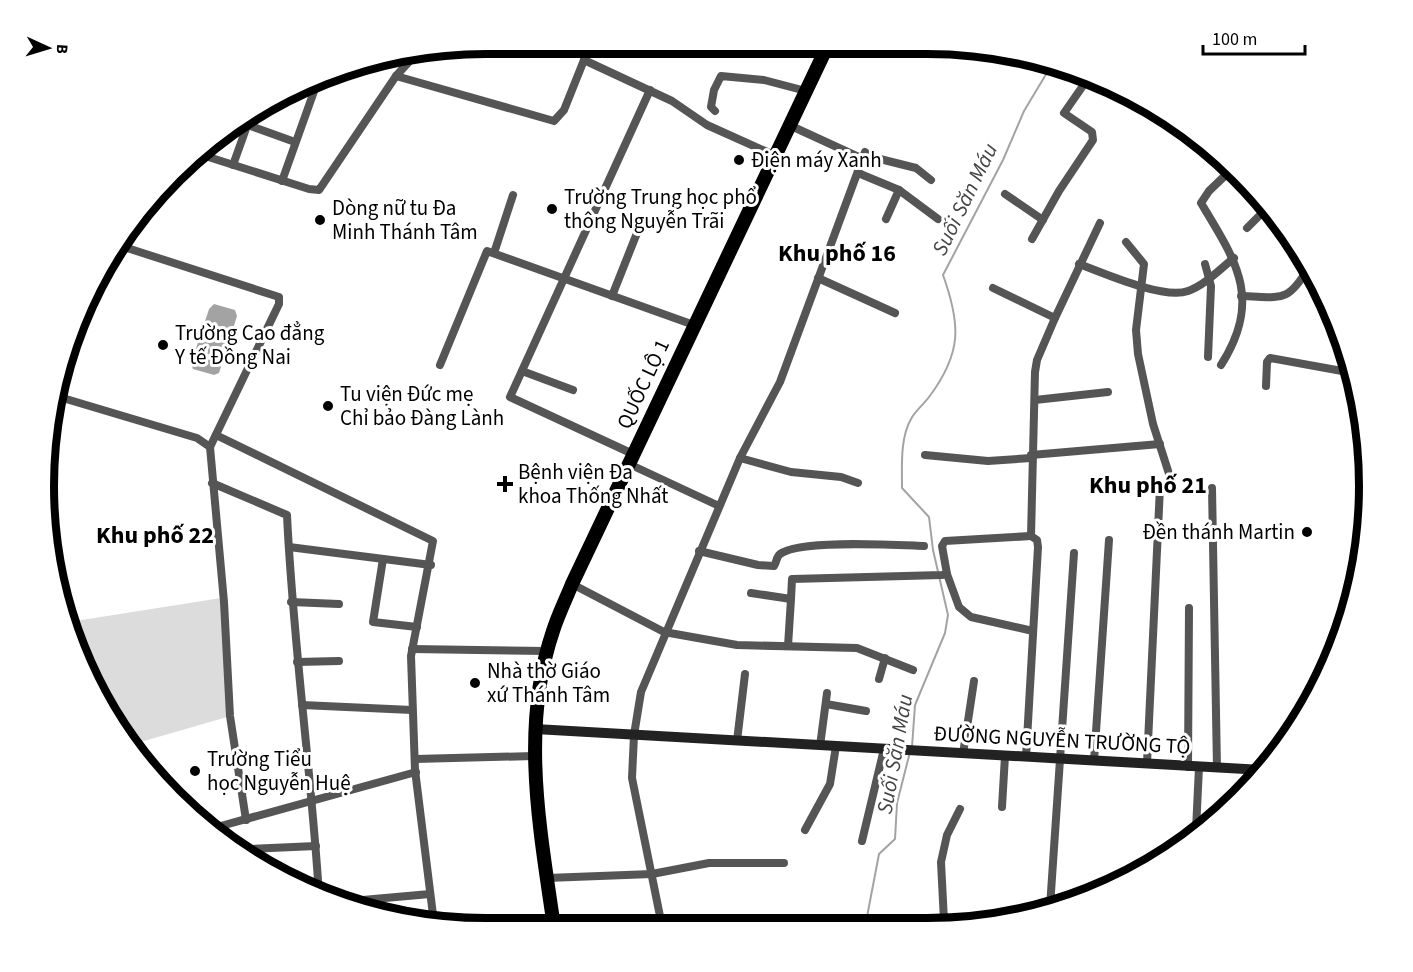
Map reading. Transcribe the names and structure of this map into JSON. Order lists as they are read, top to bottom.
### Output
{
  "streets": {
    "highway": ["QUỐC LỘ 1"],
    "main road": ["ĐƯỜNG NGUYỄN TRƯỜNG TỘ"]
  },
  "crossings": [
    ["QUỐC LỘ 1", "ĐƯỜNG NGUYỄN TRƯỜNG TỘ"]
  ],
  "districts": ["Khu phố 16", "Khu phố 21", "Khu phố 22"],
  "water": ["Suối Săn Máu"],
  "places": {
    "other": [
      "Điện máy Xanh",
      "Trường Trung học phổ thông Nguyễn Trãi",
      "Dòng nữ tu Đa Minh Thánh Tâm",
      "Trường Cao đẳng Y tế Đồng Nai",
      "Tu viện Đức mẹ Chỉ bảo Đàng Lành",
      "Đền thánh Martin",
      "Nhà thờ Giáo xứ Thánh Tâm",
      "Trường Tiểu học Nguyễn Huệ"
    ],
    "health": ["Bệnh viện Đa khoa Thống Nhất"]
  },
  "scale_bar": "100 m",
  "north": "right"
}
